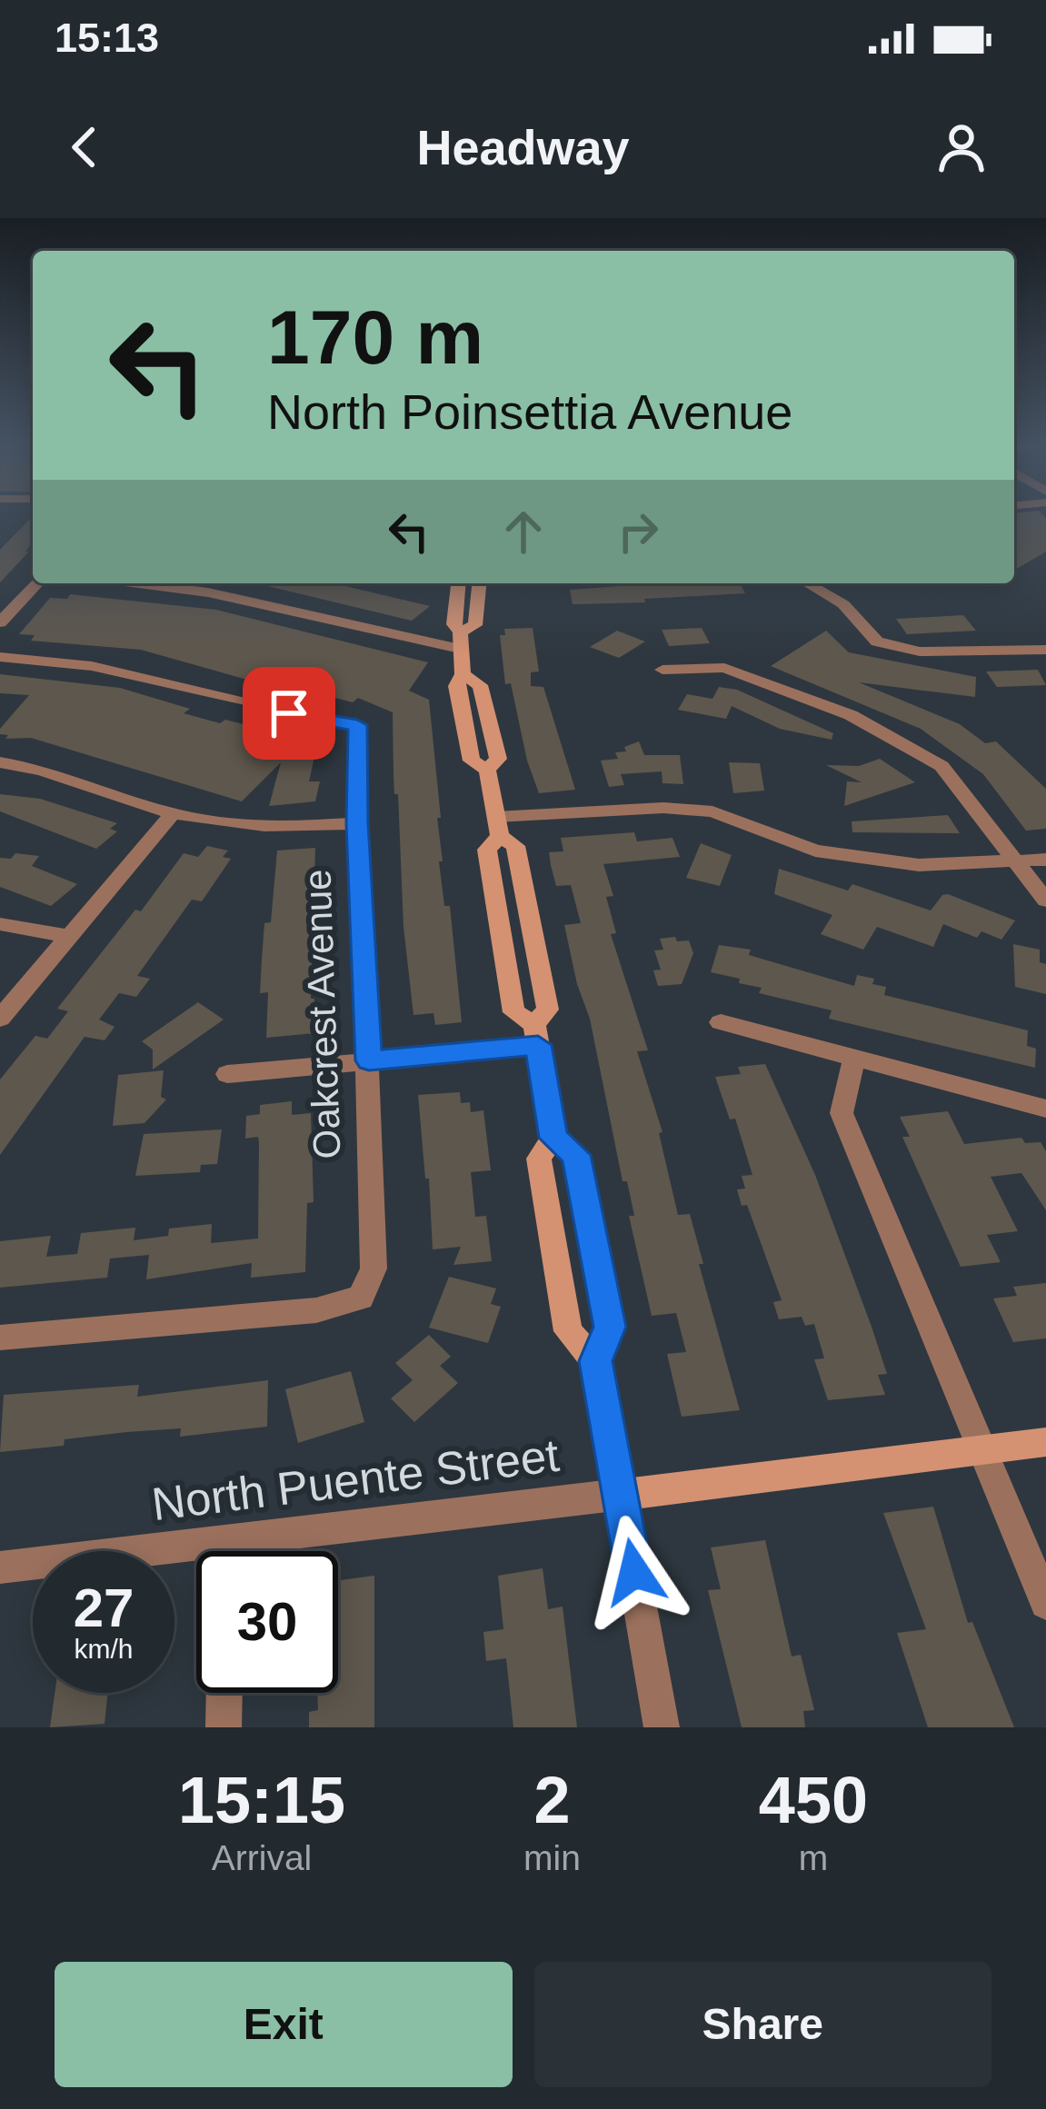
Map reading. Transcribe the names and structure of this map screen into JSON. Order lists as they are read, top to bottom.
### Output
{
  "streets": {
    "street": ["Oakcrest Avenue", "North Puente Street"]
  },
  "page": {
    "status": "15:13",
    "header": "Headway",
    "turn": ["170 m", "North Poinsettia Avenue"],
    "speed": "27 km/h",
    "limit": "30",
    "eta": [
      "15:15",
      "Arrival",
      "2",
      "min",
      "450",
      "m"
    ],
    "buttons": ["Exit", "Share"]
  }
}
